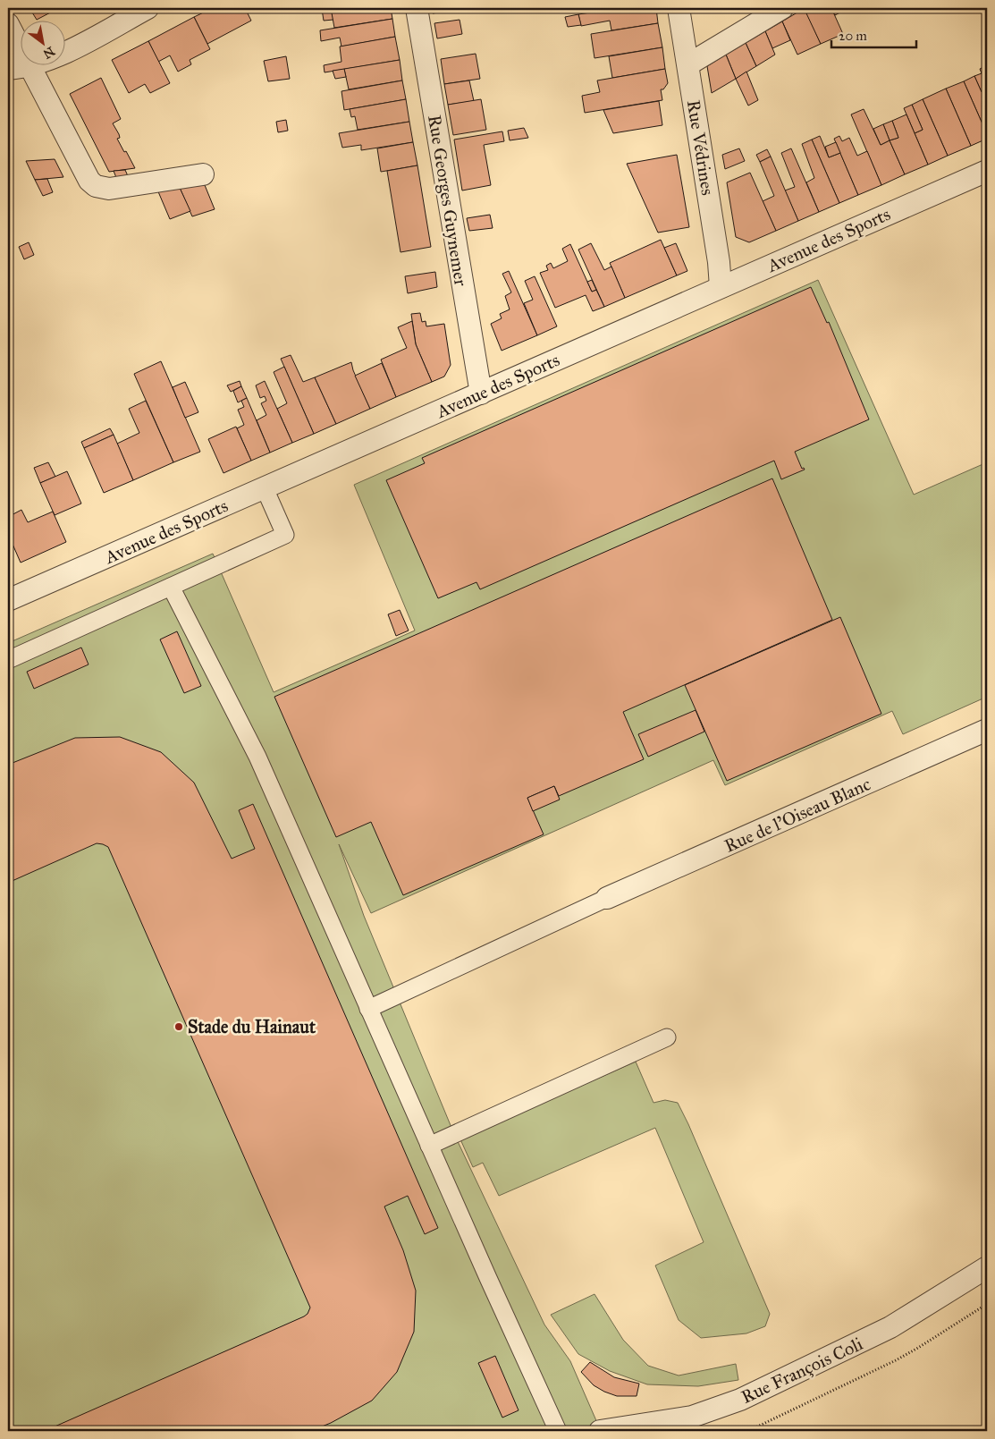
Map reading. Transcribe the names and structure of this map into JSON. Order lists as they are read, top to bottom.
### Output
{
  "streets": {
    "street": [
      "Rue Védrines",
      "Rue Georges Guynemer",
      "Avenue des Sports",
      "Rue de l'Oiseau Blanc",
      "Rue François Coli"
    ]
  },
  "crossings": [
    ["Rue Védrines", "Avenue des Sports"],
    ["Rue Georges Guynemer", "Avenue des Sports"]
  ],
  "places": ["Stade du Hainaut"],
  "scale_bar": "20 m",
  "north": "bottom right"
}
